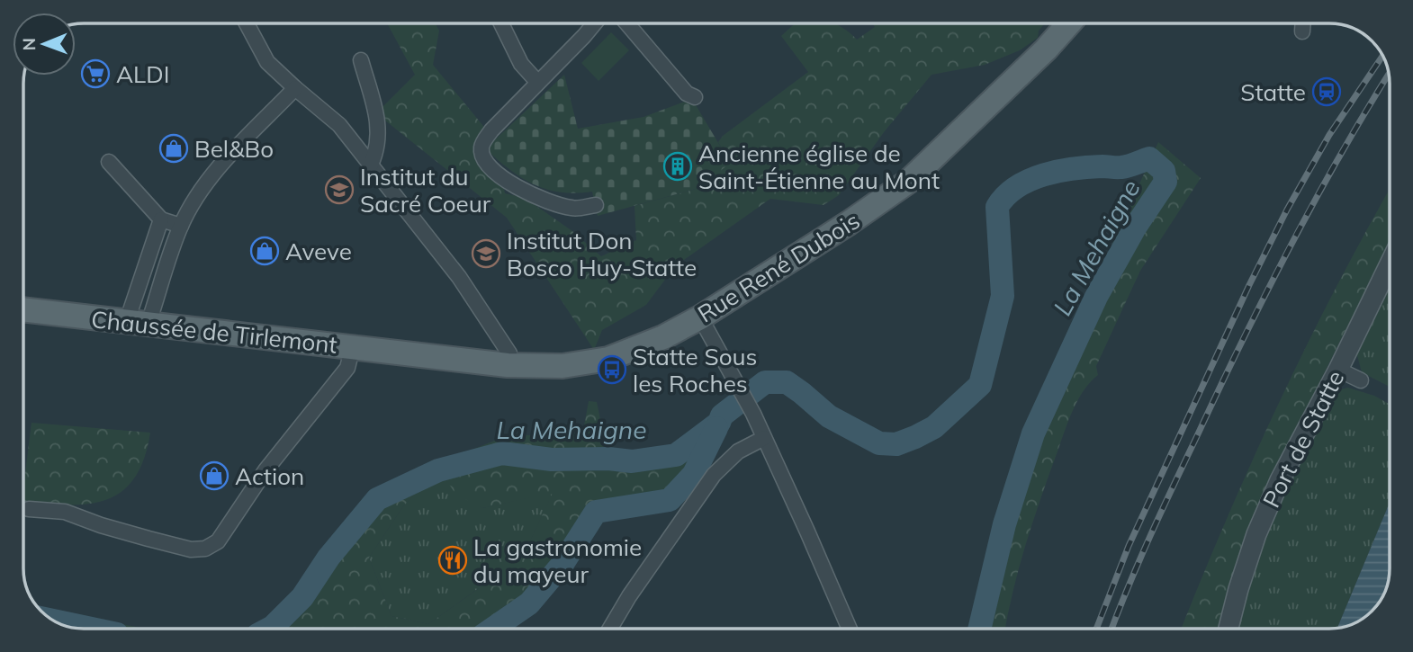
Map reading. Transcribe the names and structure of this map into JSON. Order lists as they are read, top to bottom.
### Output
{
  "streets": {
    "main road": ["Rue René Dubois", "Chaussée de Tirlemont"],
    "street": ["Port de Statte"]
  },
  "crossings": [
    ["Rue René Dubois", "Chaussée de Tirlemont"]
  ],
  "water": ["La Mehaigne"],
  "places": {
    "supermarket": ["ALDI"],
    "station": ["Statte"],
    "shop": ["Bel&Bo", "Aveve", "Action"],
    "building": ["Ancienne église de Saint-Étienne au Mont"],
    "school or university": ["Institut du Sacré Coeur", "Institut Don Bosco Huy-Statte"],
    "bus stop": ["Statte Sous les Roches"],
    "restaurant": ["La gastronomie du mayeur"]
  },
  "north": "left"
}
